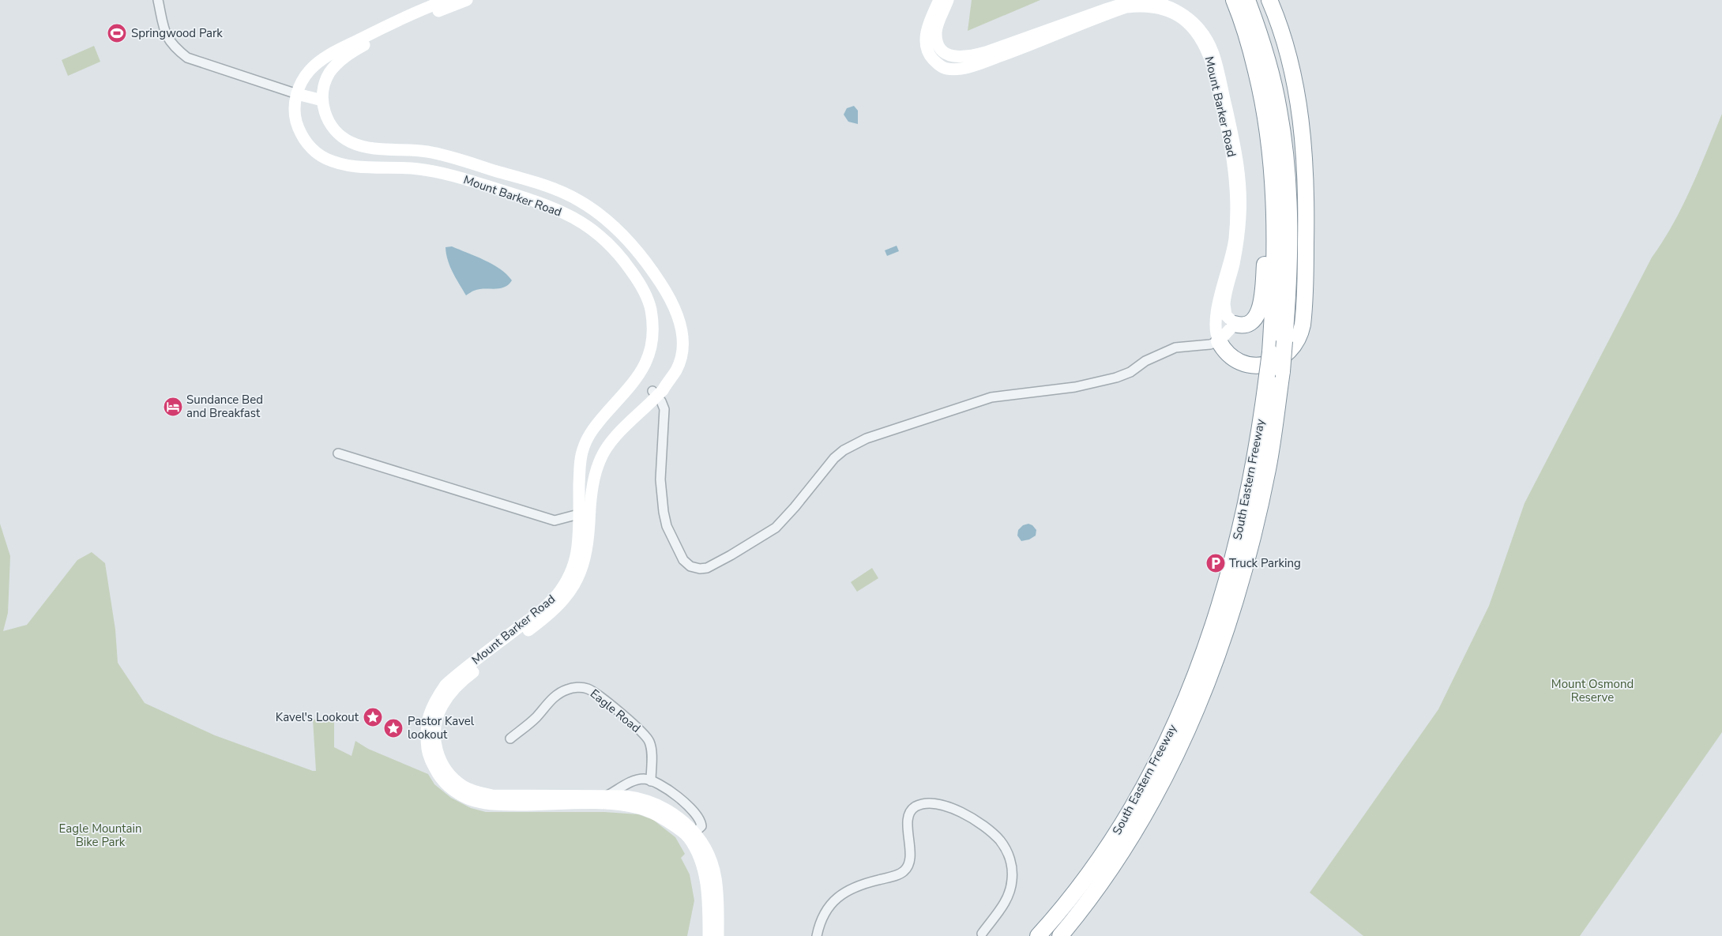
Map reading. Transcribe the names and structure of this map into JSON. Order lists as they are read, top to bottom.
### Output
{
  "streets": {
    "highway": ["South Eastern Freeway"],
    "main road": ["Mount Barker Road"],
    "street": ["Eagle Road"]
  },
  "parks": ["Mount Osmond Reserve", "Eagle Mountain Bike Park"],
  "places": {
    "sports": ["Springwood Park"],
    "hotel": ["Sundance Bed and Breakfast"],
    "parking": ["Truck Parking"],
    "place": ["Kavel's Lookout", "Pastor Kavel lookout"]
  }
}
